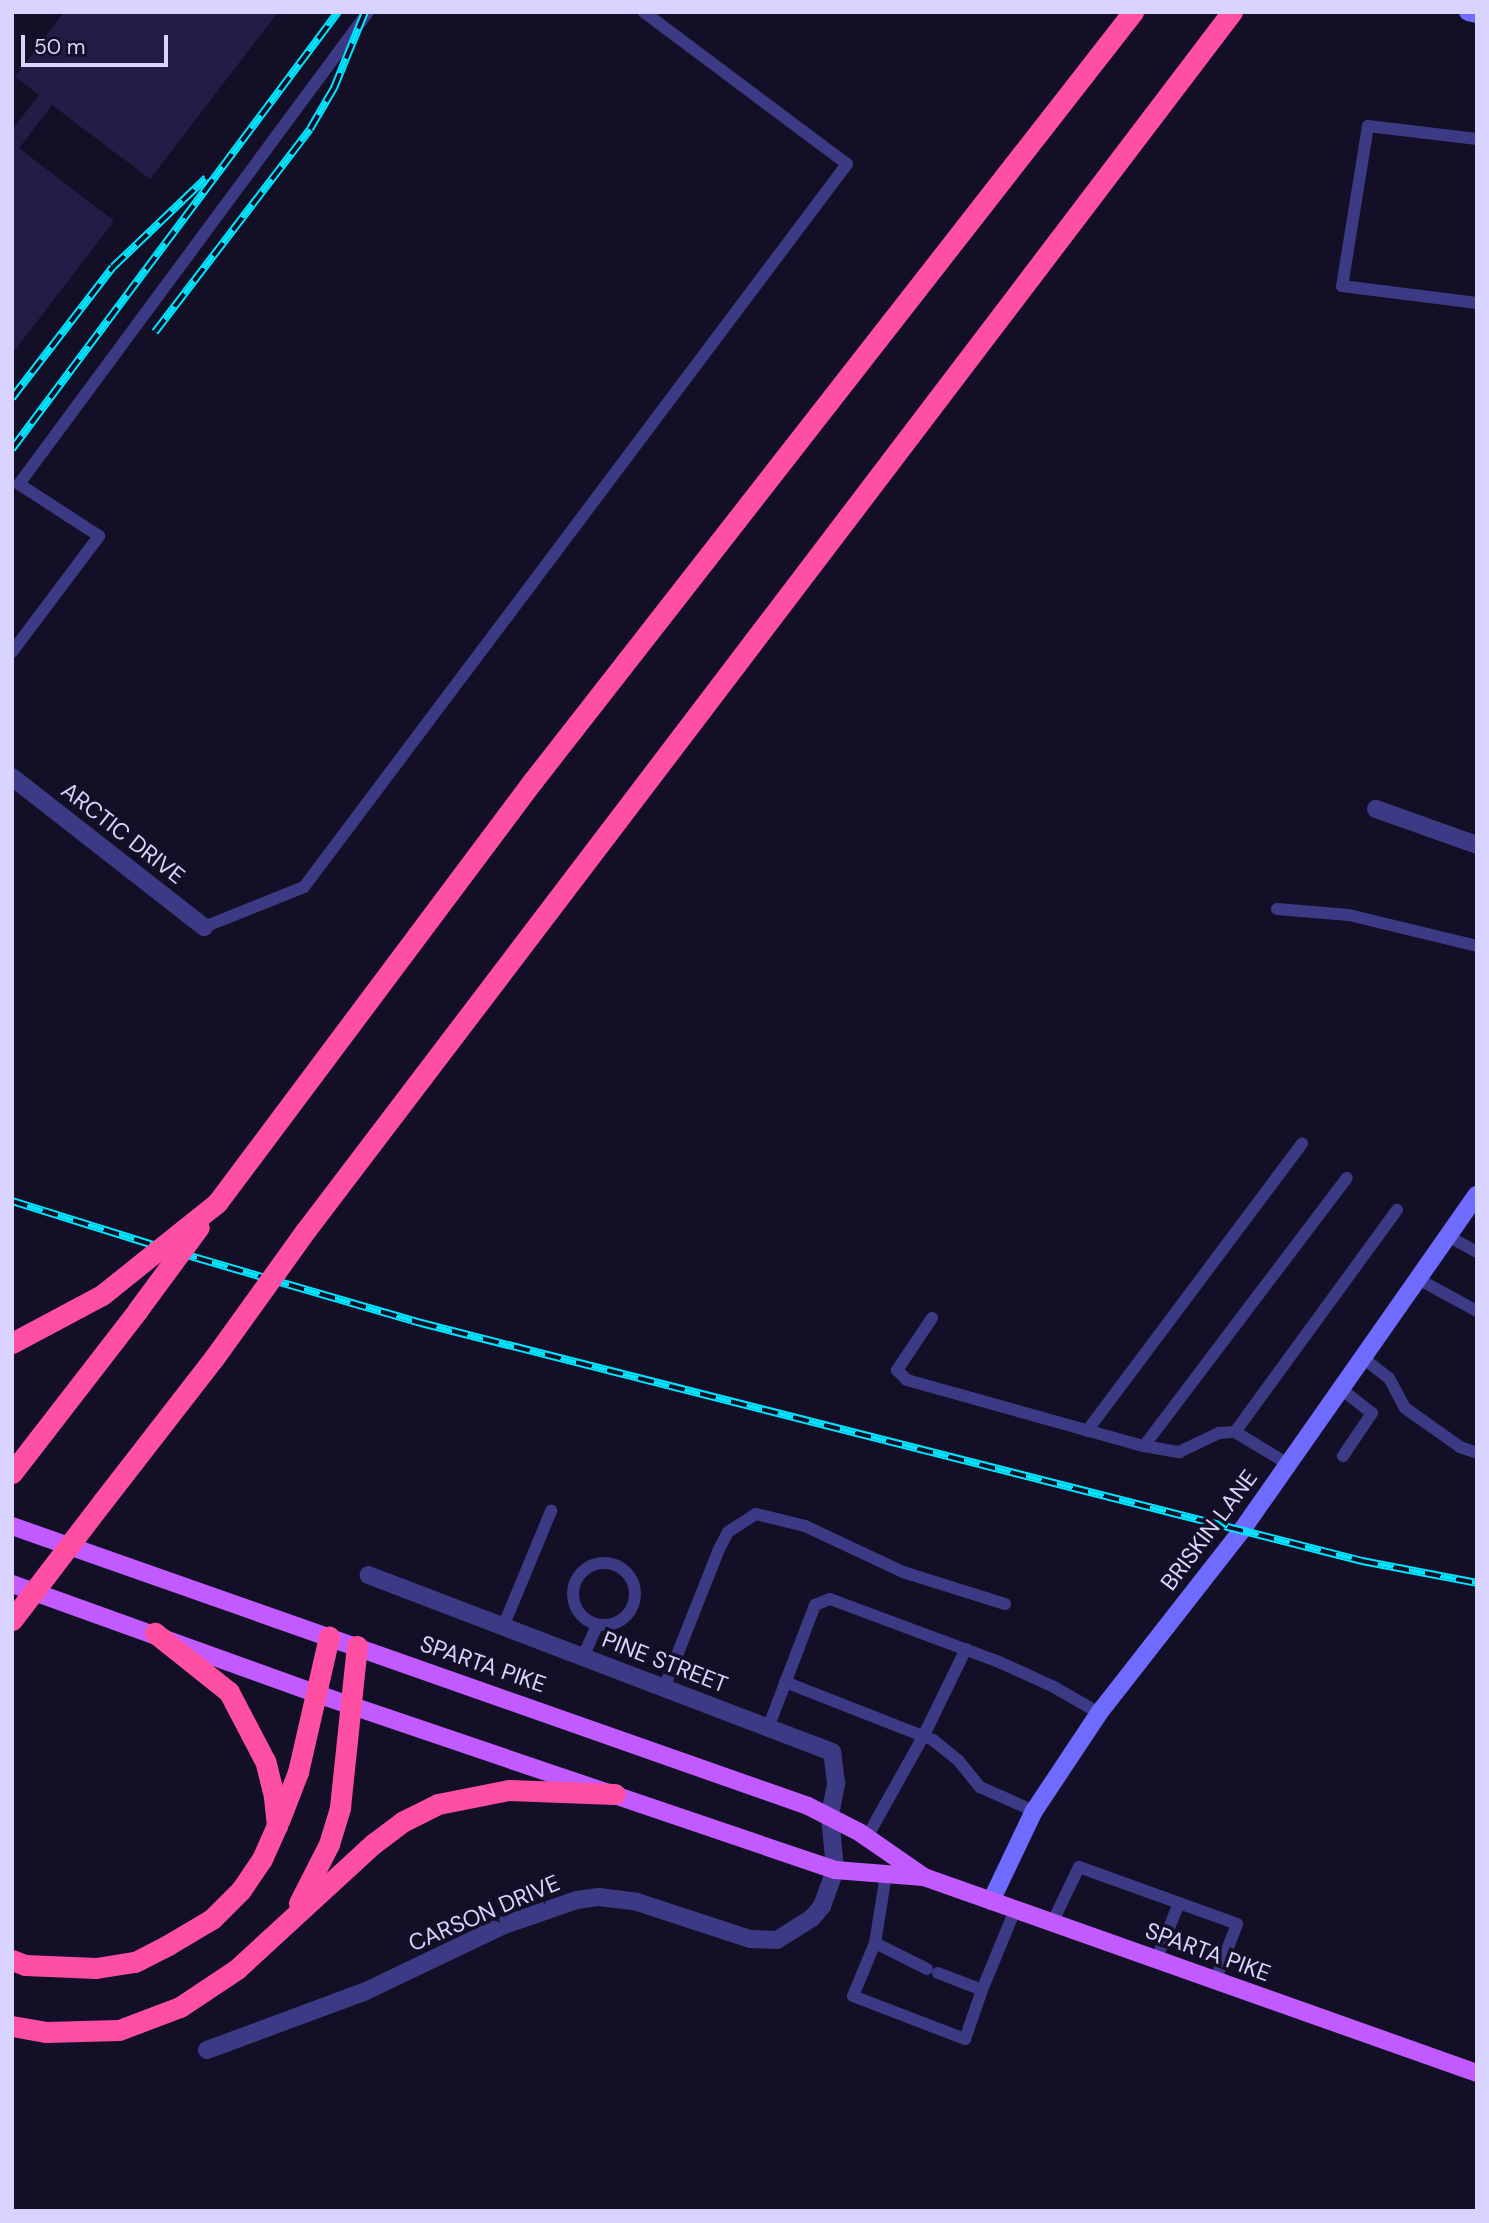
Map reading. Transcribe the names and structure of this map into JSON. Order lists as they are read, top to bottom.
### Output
{
  "streets": {
    "main road": ["SPARTA PIKE"],
    "street": [
      "ARCTIC DRIVE",
      "BRISKIN LANE",
      "PINE STREET",
      "CARSON DRIVE"
    ]
  },
  "crossings": [
    ["BRISKIN LANE", "SPARTA PIKE"],
    ["PINE STREET", "SPARTA PIKE"],
    ["PINE STREET", "CARSON DRIVE"],
    ["SPARTA PIKE", "CARSON DRIVE"]
  ],
  "scale_bar": "50 m"
}
